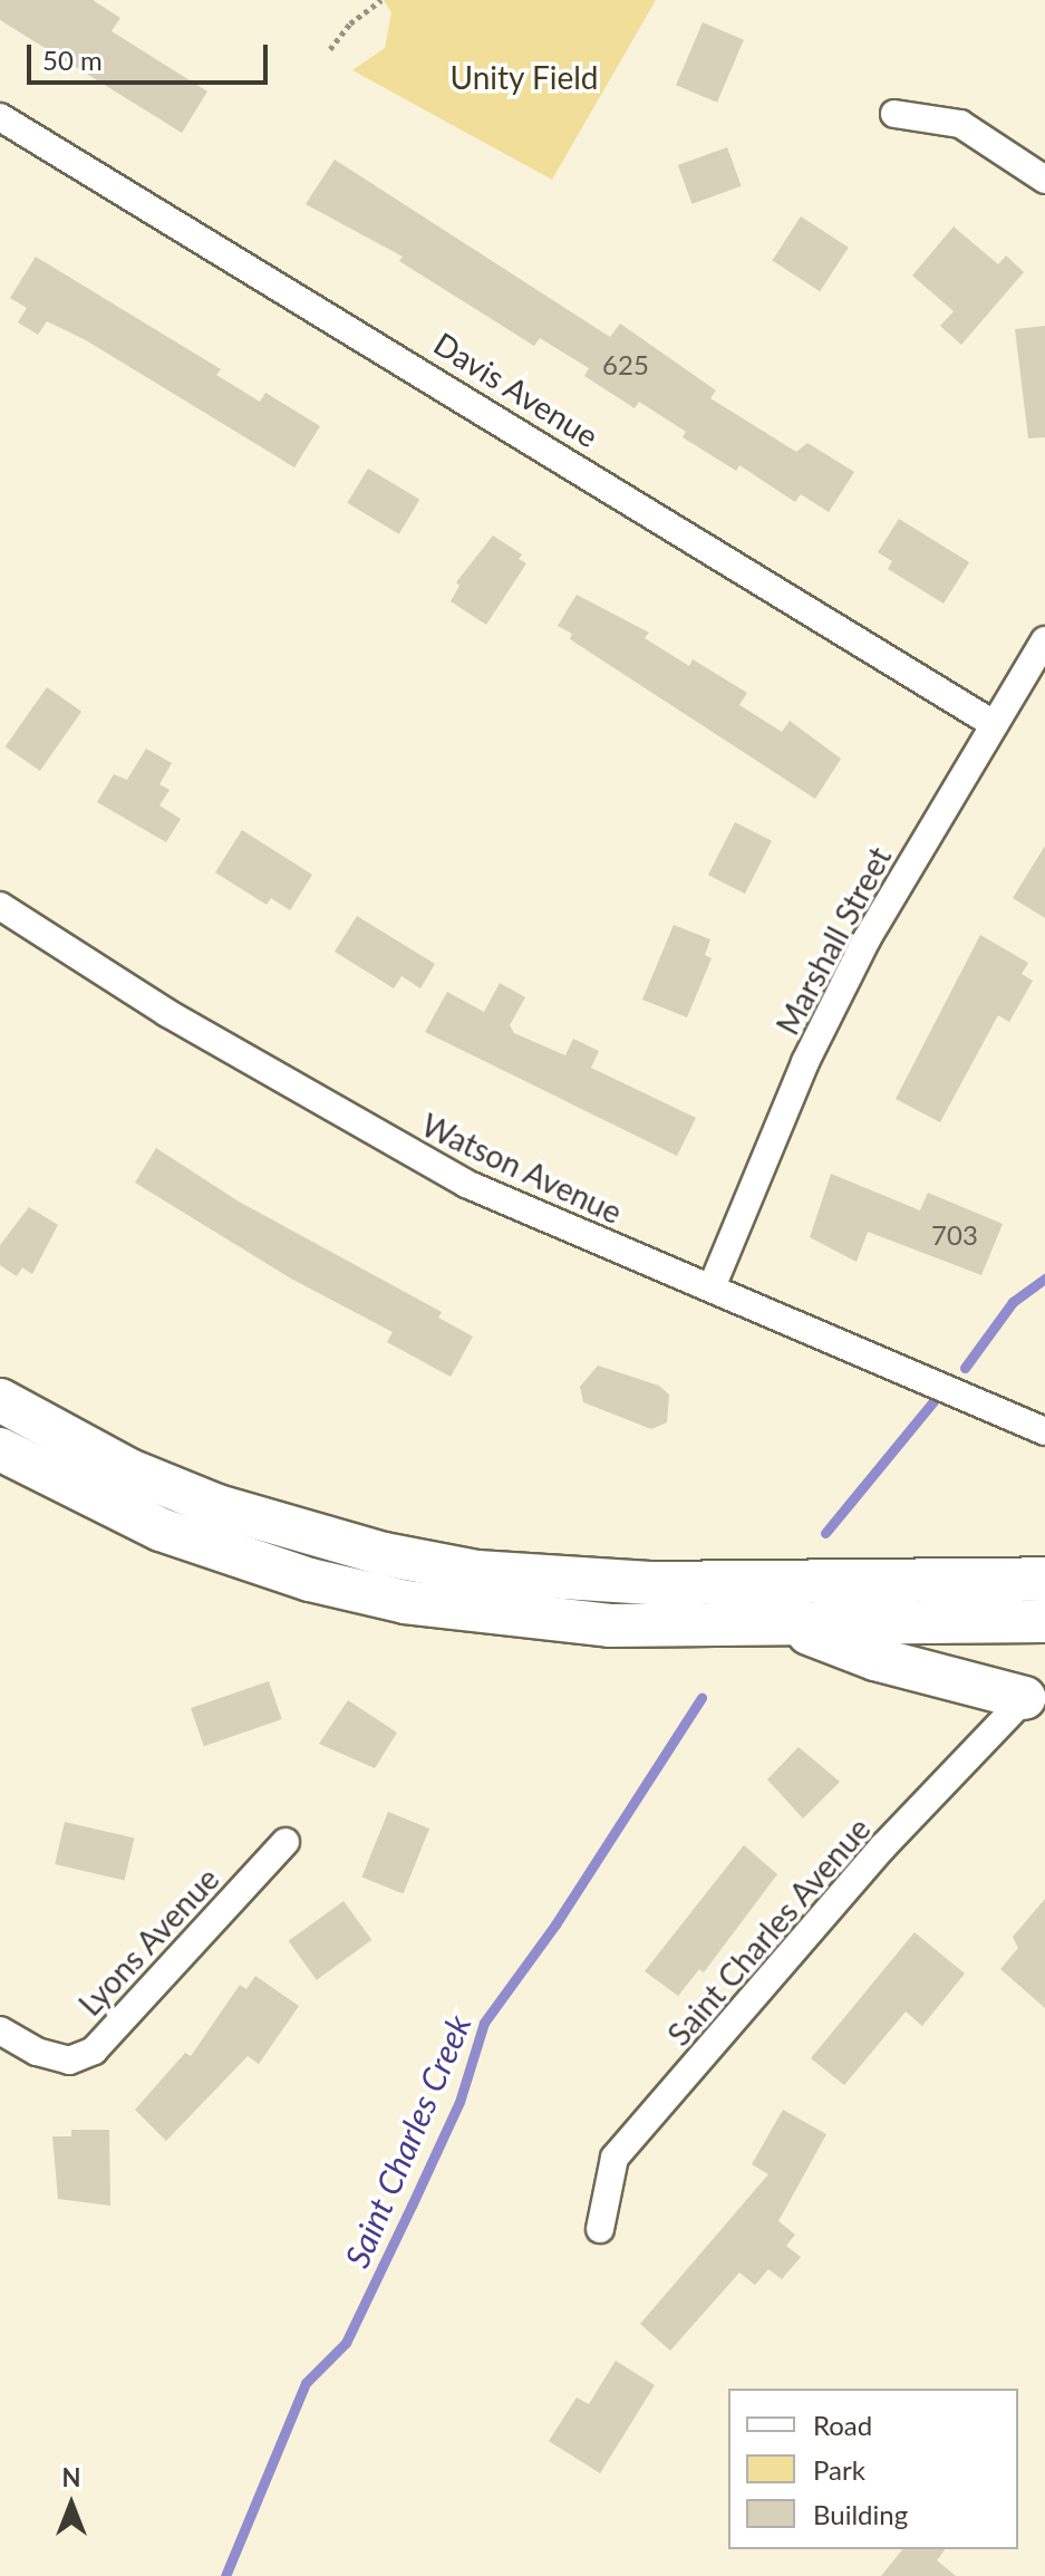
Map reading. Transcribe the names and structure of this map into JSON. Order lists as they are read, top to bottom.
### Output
{
  "streets": {
    "street": [
      "Davis Avenue",
      "Marshall Street",
      "Watson Avenue",
      "Saint Charles Avenue",
      "Lyons Avenue"
    ]
  },
  "crossings": [
    ["Davis Avenue", "Marshall Street"],
    ["Marshall Street", "Watson Avenue"]
  ],
  "water": ["Saint Charles Creek"],
  "parks": ["Unity Field"],
  "house_numbers": ["625", "703"],
  "legend": ["Road", "Park", "Building"],
  "scale_bar": "50 m",
  "north": "top"
}
